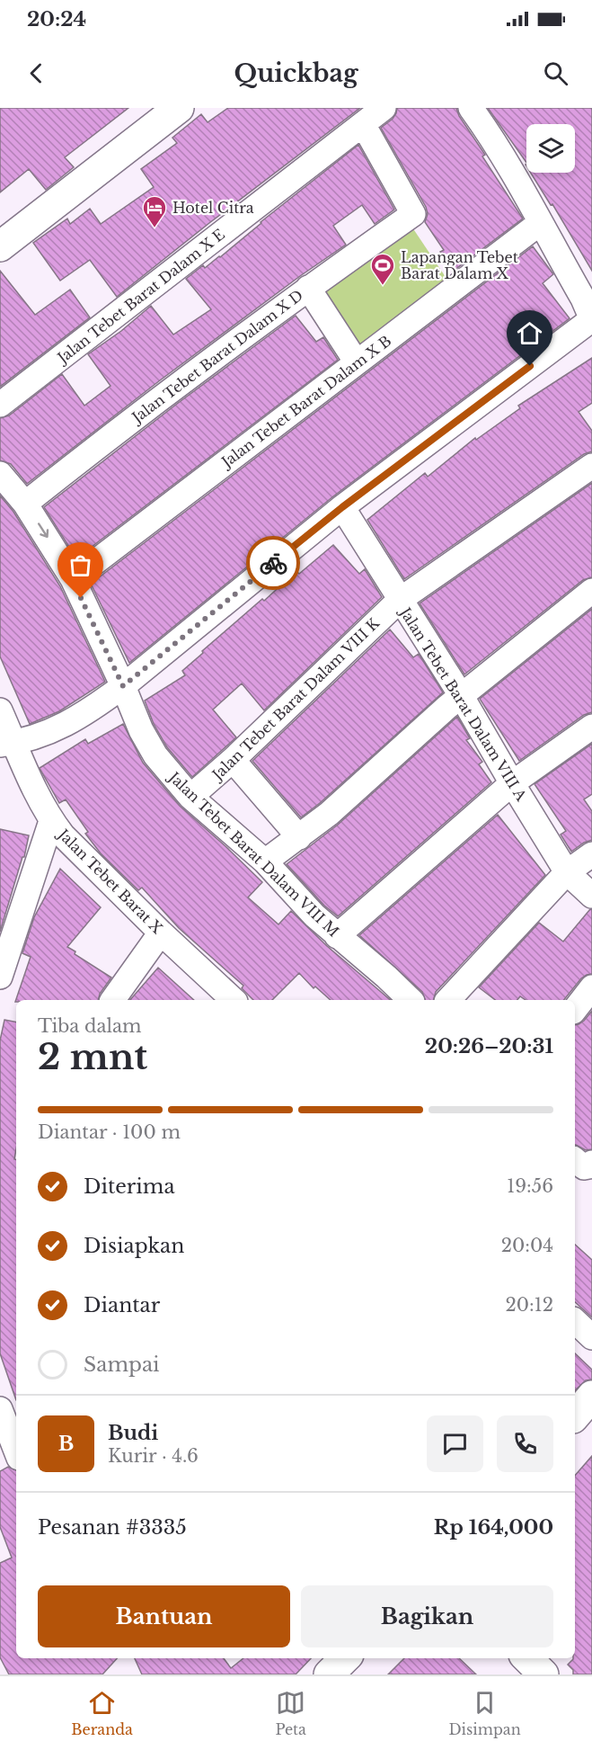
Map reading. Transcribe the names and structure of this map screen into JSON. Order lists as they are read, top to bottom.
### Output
{
  "streets": {
    "street": [
      "Jalan Tebet Barat Dalam X E",
      "Jalan Tebet Barat Dalam X D",
      "Jalan Tebet Barat Dalam X B",
      "Jalan Tebet Barat Dalam VIII K",
      "Jalan Tebet Barat Dalam VIII A",
      "Jalan Tebet Barat Dalam VIII M",
      "Jalan Tebet Barat X"
    ]
  },
  "crossings": [
    ["Jalan Tebet Barat Dalam X E", "Jalan Tebet Barat Dalam X D"],
    ["Jalan Tebet Barat Dalam X D", "Jalan Tebet Barat Dalam VIII M"],
    ["Jalan Tebet Barat Dalam X B", "Jalan Tebet Barat Dalam VIII M"],
    ["Jalan Tebet Barat Dalam VIII K", "Jalan Tebet Barat Dalam VIII A"],
    ["Jalan Tebet Barat Dalam VIII K", "Jalan Tebet Barat Dalam VIII M"]
  ],
  "places": {
    "hotel": ["Hotel Citra"],
    "sports": ["Lapangan Tebet Barat Dalam X"]
  },
  "page": {
    "status": "20:24",
    "header": "Quickbag",
    "heading": ["2 mnt", "Tiba dalam", "20:26–20:31"],
    "panel": [
      "Budi",
      "Kurir · 4.6",
      "Pesanan #3335",
      "Rp 164,000"
    ],
    "bar": "Diantar · 100 m",
    "list": [
      ["Diterima", "19:56"],
      ["Disiapkan", "20:04"],
      ["Diantar", "20:12"],
      "Sampai"
    ],
    "round": "B",
    "buttons": ["Bantuan", "Bagikan"],
    "tabs": ["Beranda", "Peta", "Disimpan"]
  }
}
